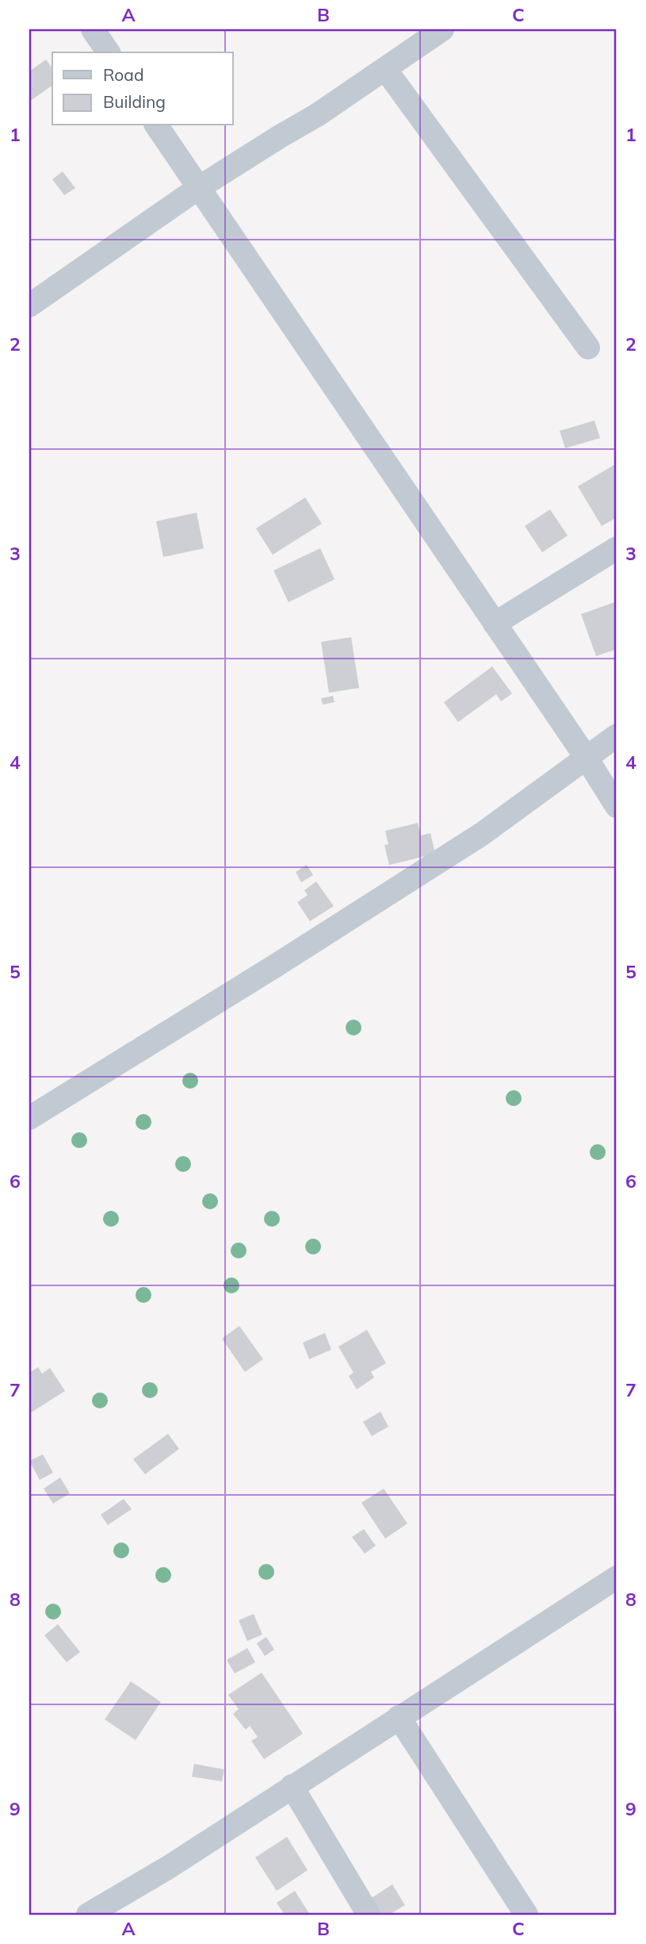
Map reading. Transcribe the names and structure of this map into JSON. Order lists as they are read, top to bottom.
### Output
{
  "legend": ["Road", "Building"],
  "grid": {
    "columns": ["A", "B", "C"],
    "rows": [
      "1",
      "2",
      "3",
      "4",
      "5",
      "6",
      "7",
      "8",
      "9"
    ]
  }
}
